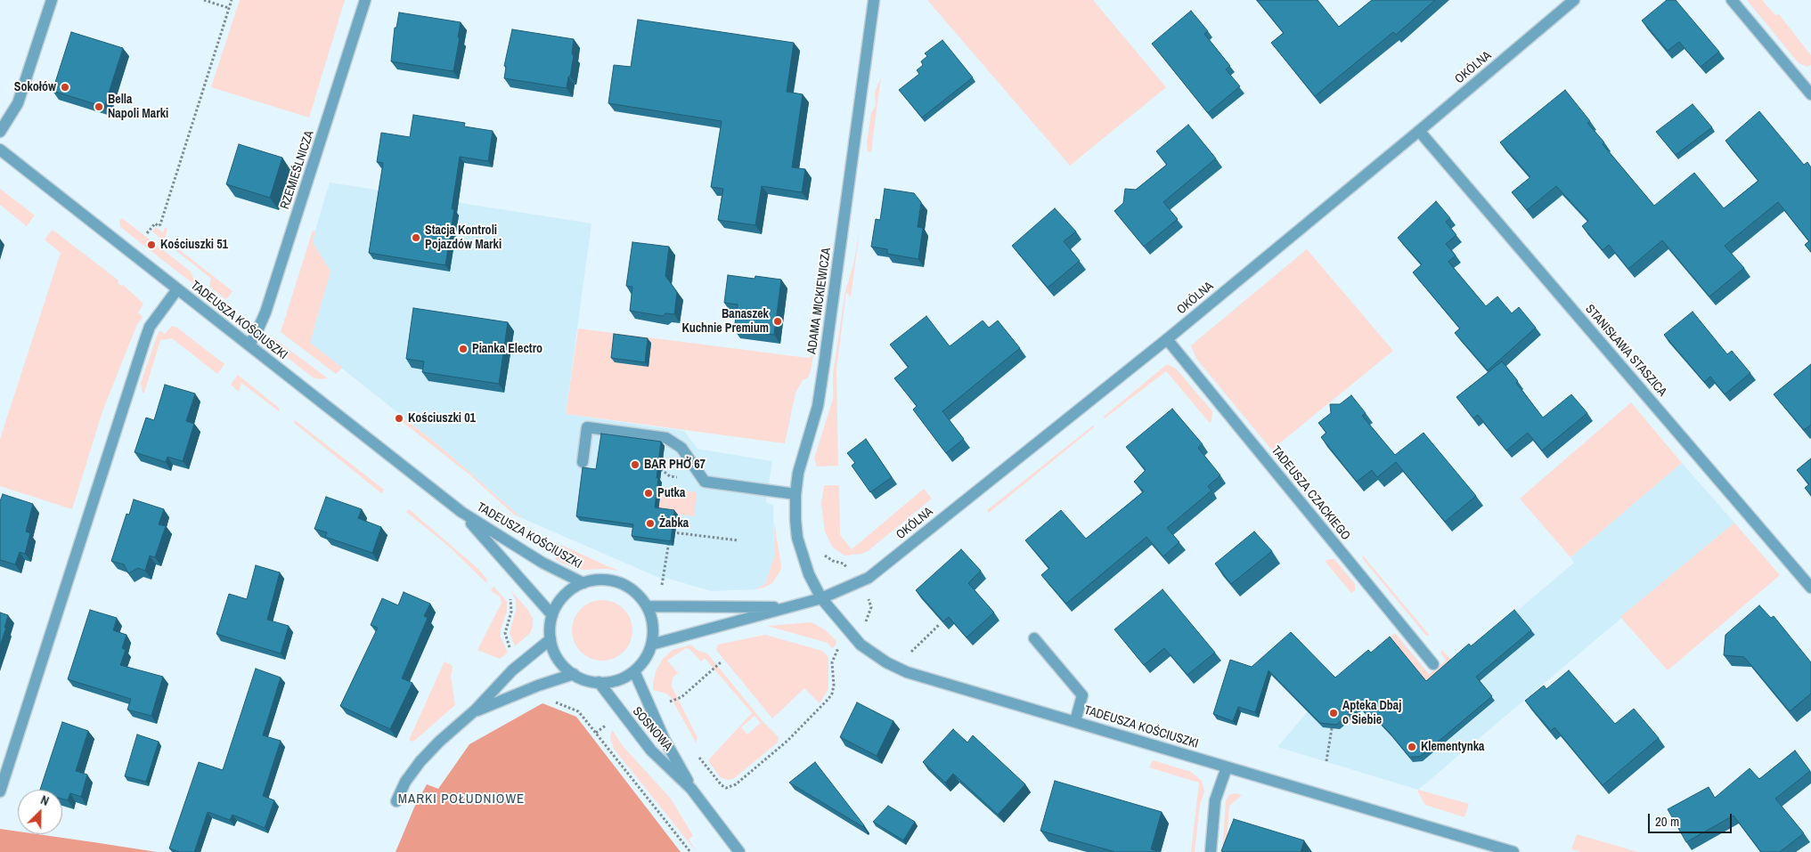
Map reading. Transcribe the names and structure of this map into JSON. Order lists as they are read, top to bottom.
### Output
{
  "streets": {
    "street": [
      "OKÓLNA",
      "RZEMIEŚLNICZA",
      "ADAMA MICKIEWICZA",
      "TADEUSZA KOŚCIUSZKI",
      "STANISŁAWA STASZICA",
      "TADEUSZA CZACKIEGO",
      "SOSNOWA"
    ]
  },
  "crossings": [
    ["OKÓLNA", "ADAMA MICKIEWICZA"],
    ["OKÓLNA", "TADEUSZA KOŚCIUSZKI"],
    ["OKÓLNA", "STANISŁAWA STASZICA"],
    ["OKÓLNA", "TADEUSZA CZACKIEGO"],
    ["RZEMIEŚLNICZA", "TADEUSZA KOŚCIUSZKI"],
    ["ADAMA MICKIEWICZA", "TADEUSZA KOŚCIUSZKI"],
    ["TADEUSZA KOŚCIUSZKI", "SOSNOWA"]
  ],
  "districts": ["MARKI POŁUDNIOWE"],
  "places": [
    "Sokołów",
    "Bella Napoli Marki",
    "Stacja Kontroli Pojazdów Marki",
    "Kościuszki 51",
    "Banaszek Kuchnie Premium",
    "Pianka Electro",
    "Kościuszki 01",
    "BAR PHỞ 67",
    "Putka",
    "Żabka",
    "Apteka Dbaj o Siebie",
    "Klementynka"
  ],
  "scale_bar": "20 m",
  "north": "top right"
}
